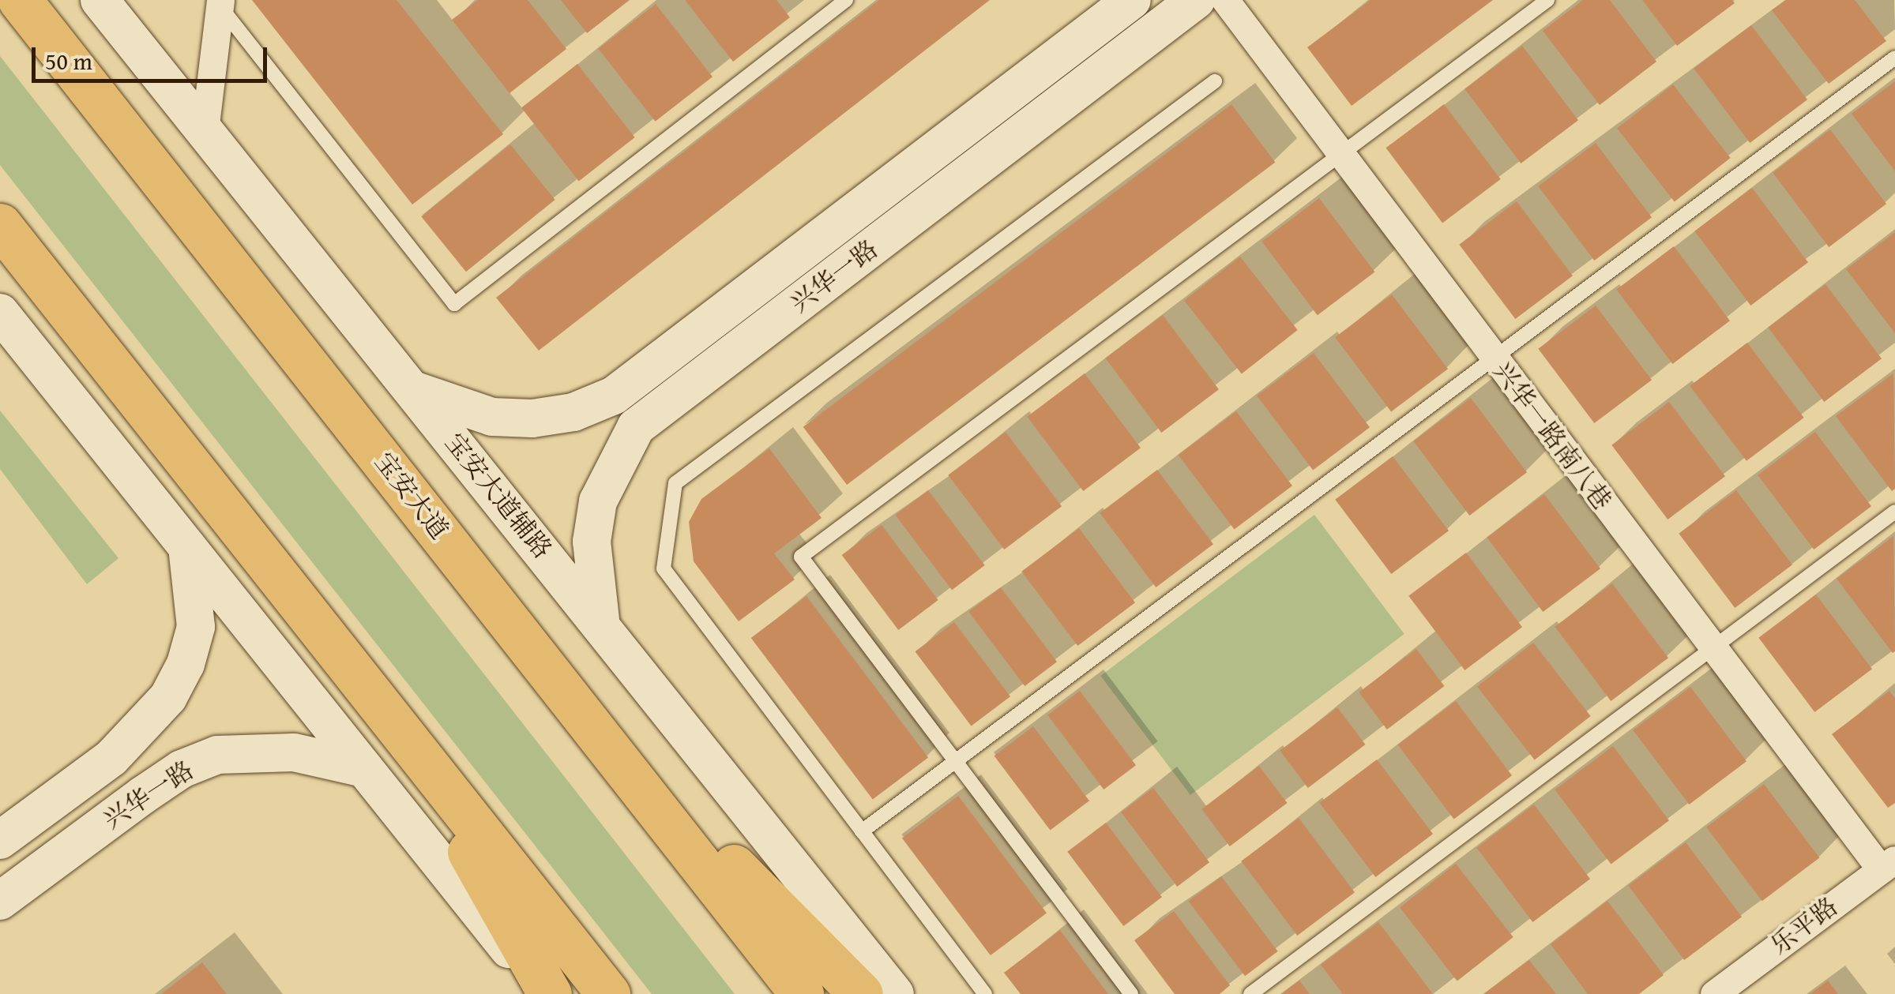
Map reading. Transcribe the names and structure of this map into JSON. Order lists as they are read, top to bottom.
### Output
{
  "streets": {
    "main road": ["兴华一路", "宝安大道", "宝安大道辅路"],
    "street": ["兴华一路南八巷", "乐平路"]
  },
  "crossings": [
    ["兴华一路", "宝安大道辅路"],
    ["兴华一路南八巷", "乐平路"]
  ],
  "scale_bar": "50 m"
}
